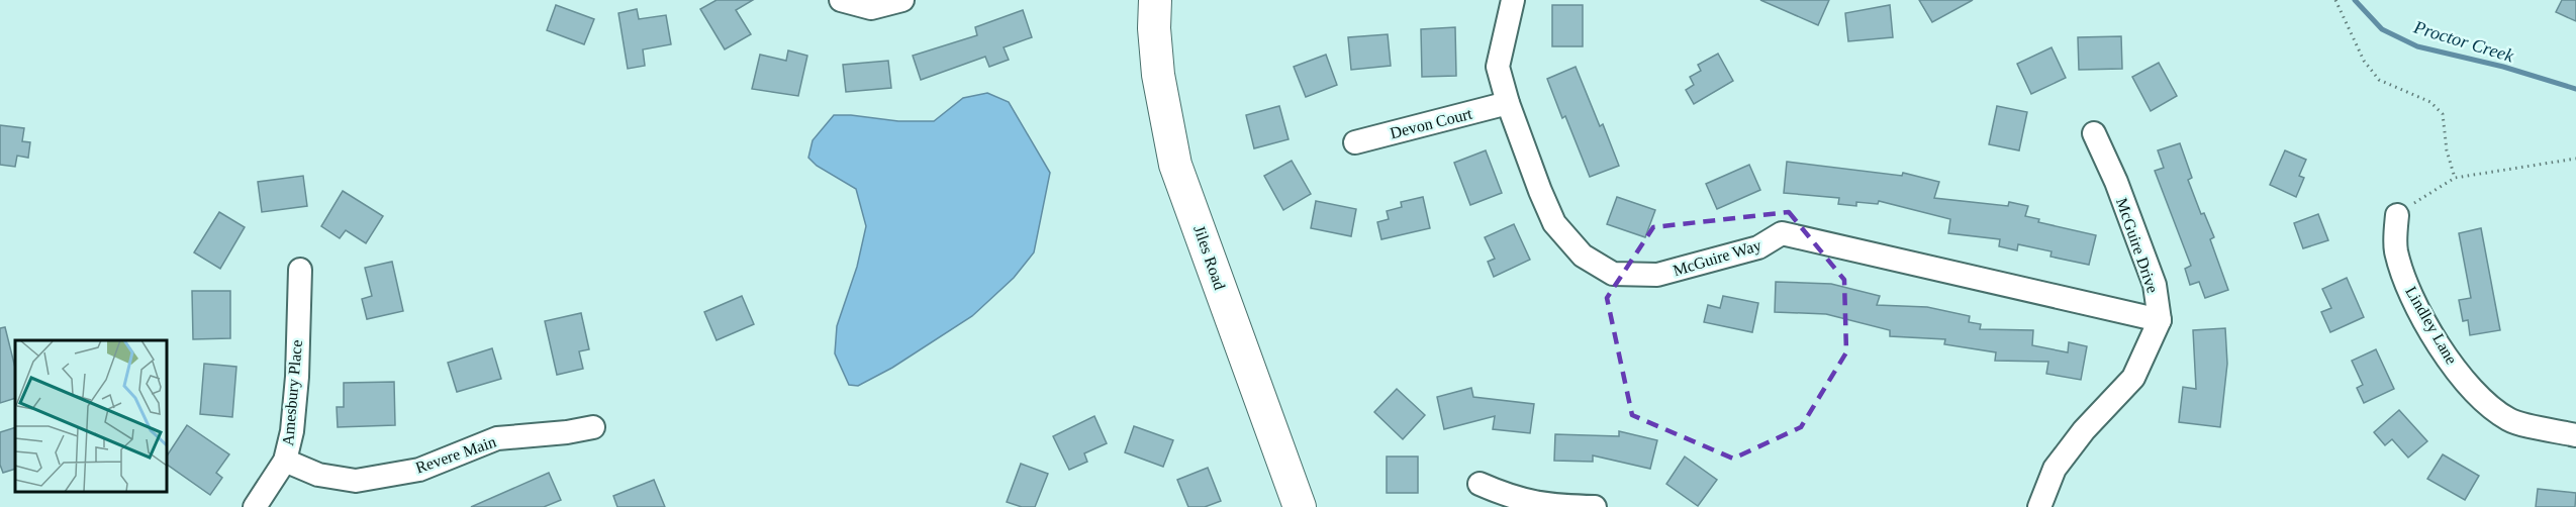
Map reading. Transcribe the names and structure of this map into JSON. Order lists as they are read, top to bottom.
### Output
{
  "streets": {
    "street": [
      "Devon Court",
      "McGuire Drive",
      "Jiles Road",
      "McGuire Way",
      "Lindley Lane",
      "Amesbury Place",
      "Revere Main"
    ]
  },
  "crossings": [
    ["Devon Court", "McGuire Way"],
    ["McGuire Drive", "McGuire Way"],
    ["Amesbury Place", "Revere Main"]
  ],
  "water": ["Proctor Creek"]
}
